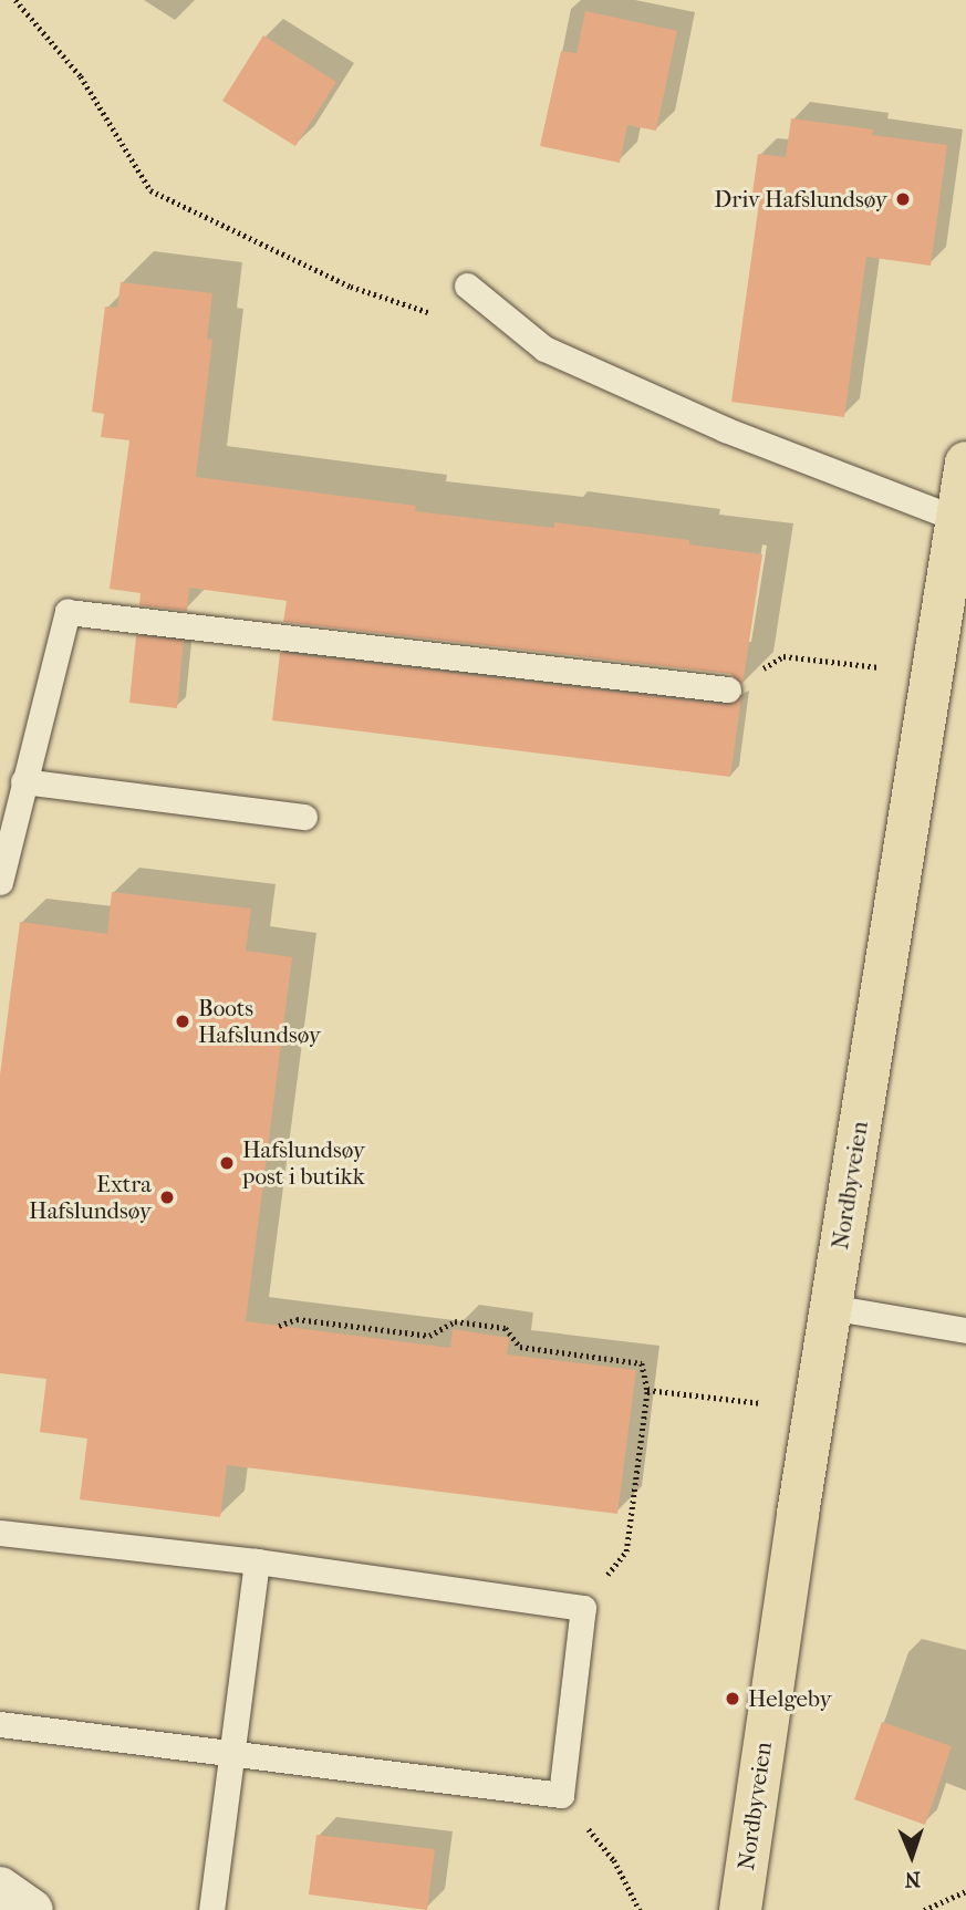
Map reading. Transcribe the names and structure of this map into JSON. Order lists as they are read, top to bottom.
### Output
{
  "streets": {
    "main road": ["Nordbyveien"]
  },
  "places": [
    "Driv Hafslundsøy",
    "Boots Hafslundsøy",
    "Hafslundsøy post i butikk",
    "Extra Hafslundsøy",
    "Helgeby"
  ],
  "north": "bottom"
}
